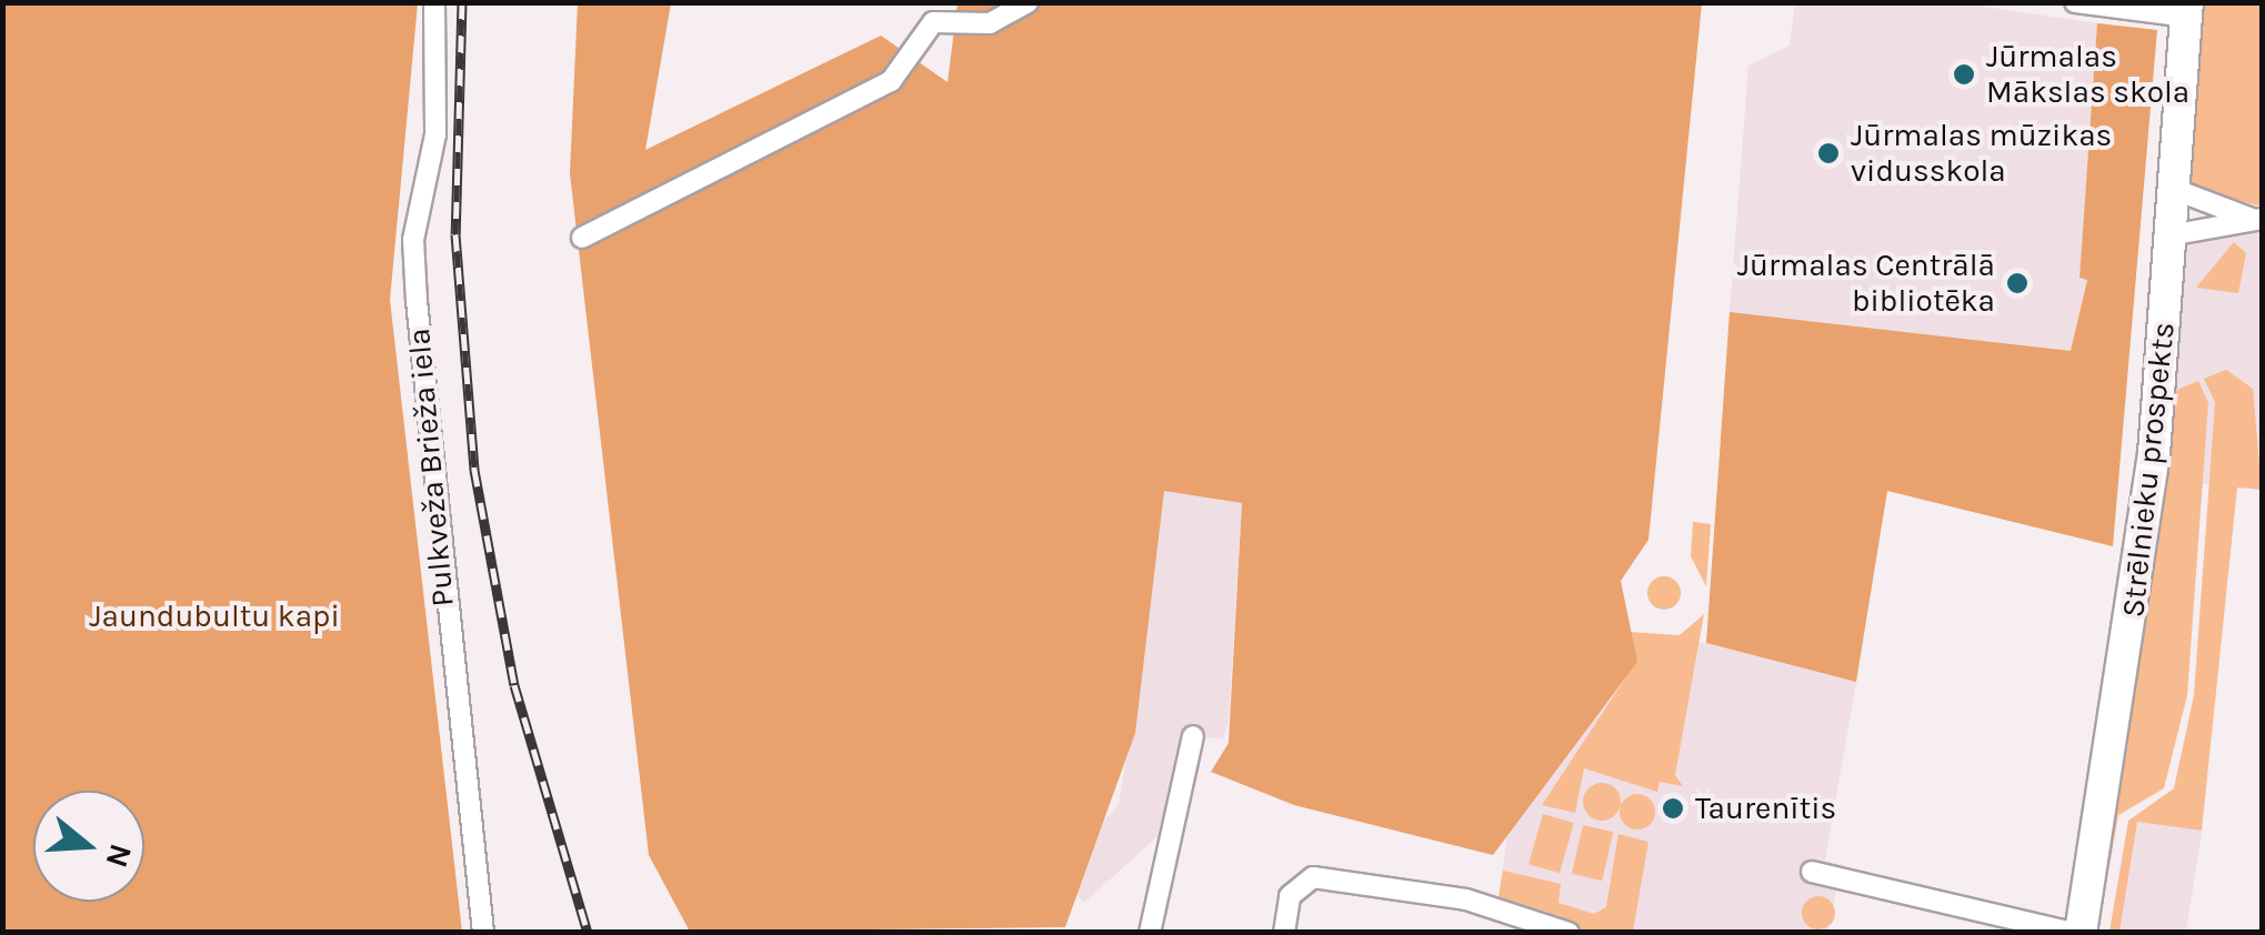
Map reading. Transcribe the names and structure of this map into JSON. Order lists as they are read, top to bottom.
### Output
{
  "streets": {
    "main road": ["Strēlnieku prospekts"],
    "street": ["Pulkveža Brieža iela"]
  },
  "parks": ["Jaundubultu kapi"],
  "places": [
    "Jūrmalas Mākslas skola",
    "Jūrmalas mūzikas vidusskola",
    "Jūrmalas Centrālā bibliotēka",
    "Taurenītis"
  ],
  "north": "right"
}
